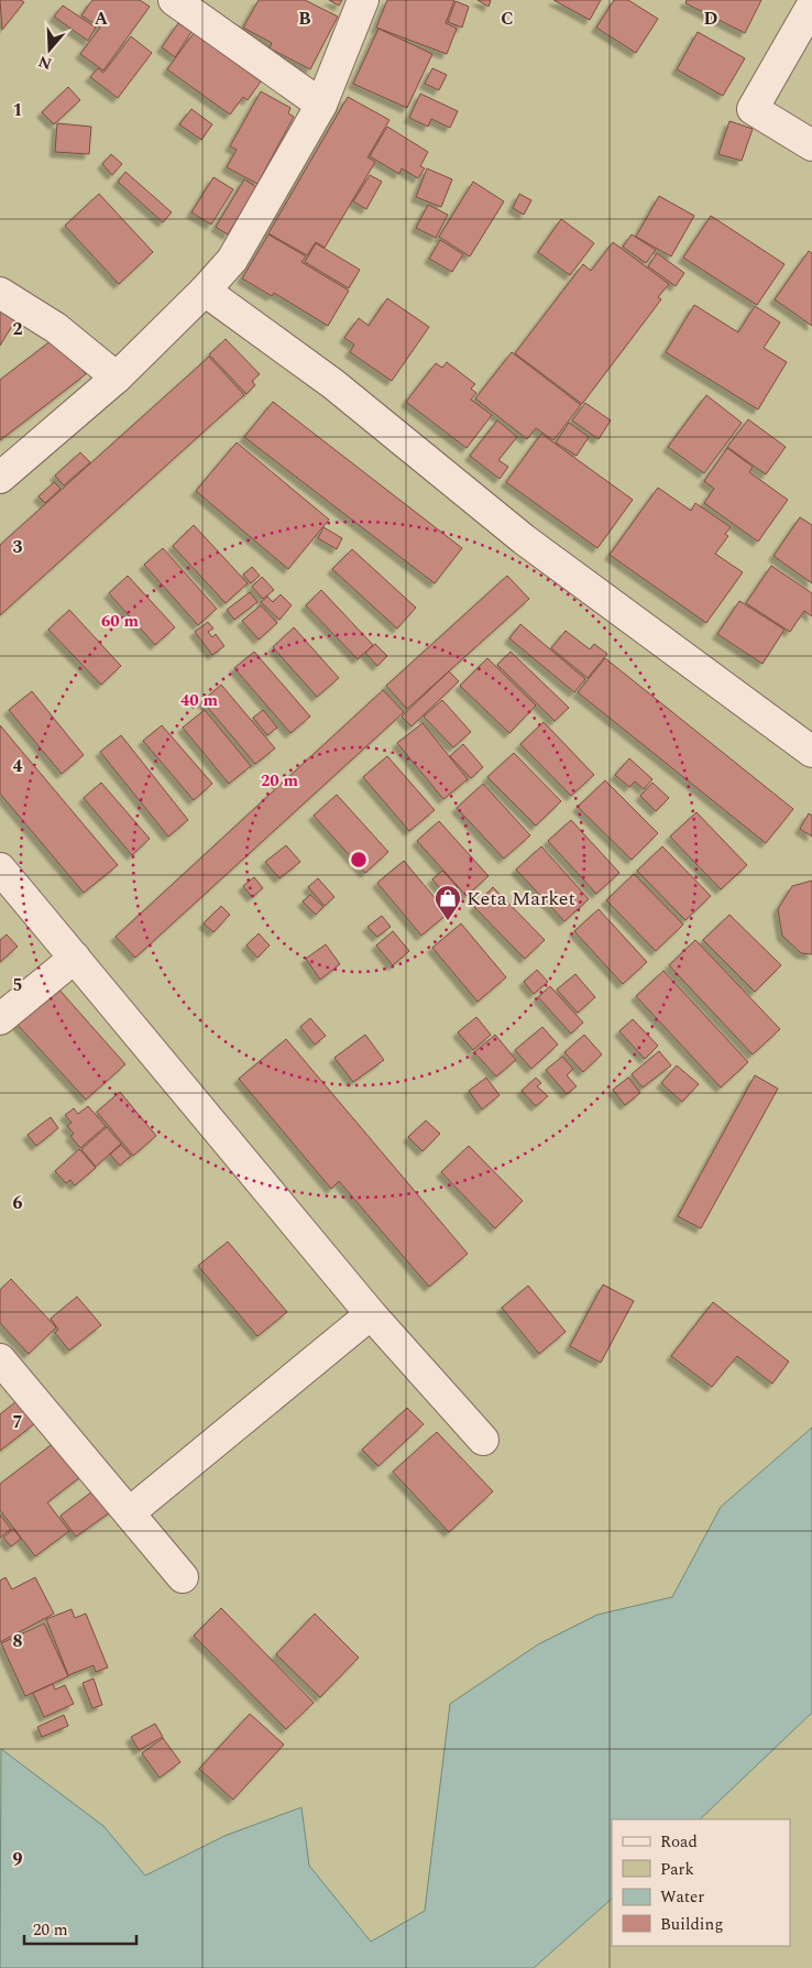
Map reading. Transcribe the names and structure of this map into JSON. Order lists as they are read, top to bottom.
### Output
{
  "places": {
    "shop": ["Keta Market"]
  },
  "legend": [
    "Road",
    "Park",
    "Water",
    "Building"
  ],
  "scale_bar": "20 m",
  "north": "bottom",
  "grid": {
    "columns": [
      "A",
      "B",
      "C",
      "D"
    ],
    "rows": [
      "1",
      "2",
      "3",
      "4",
      "5",
      "6",
      "7",
      "8",
      "9"
    ]
  },
  "rings": ["60 m", "40 m", "20 m"]
}
